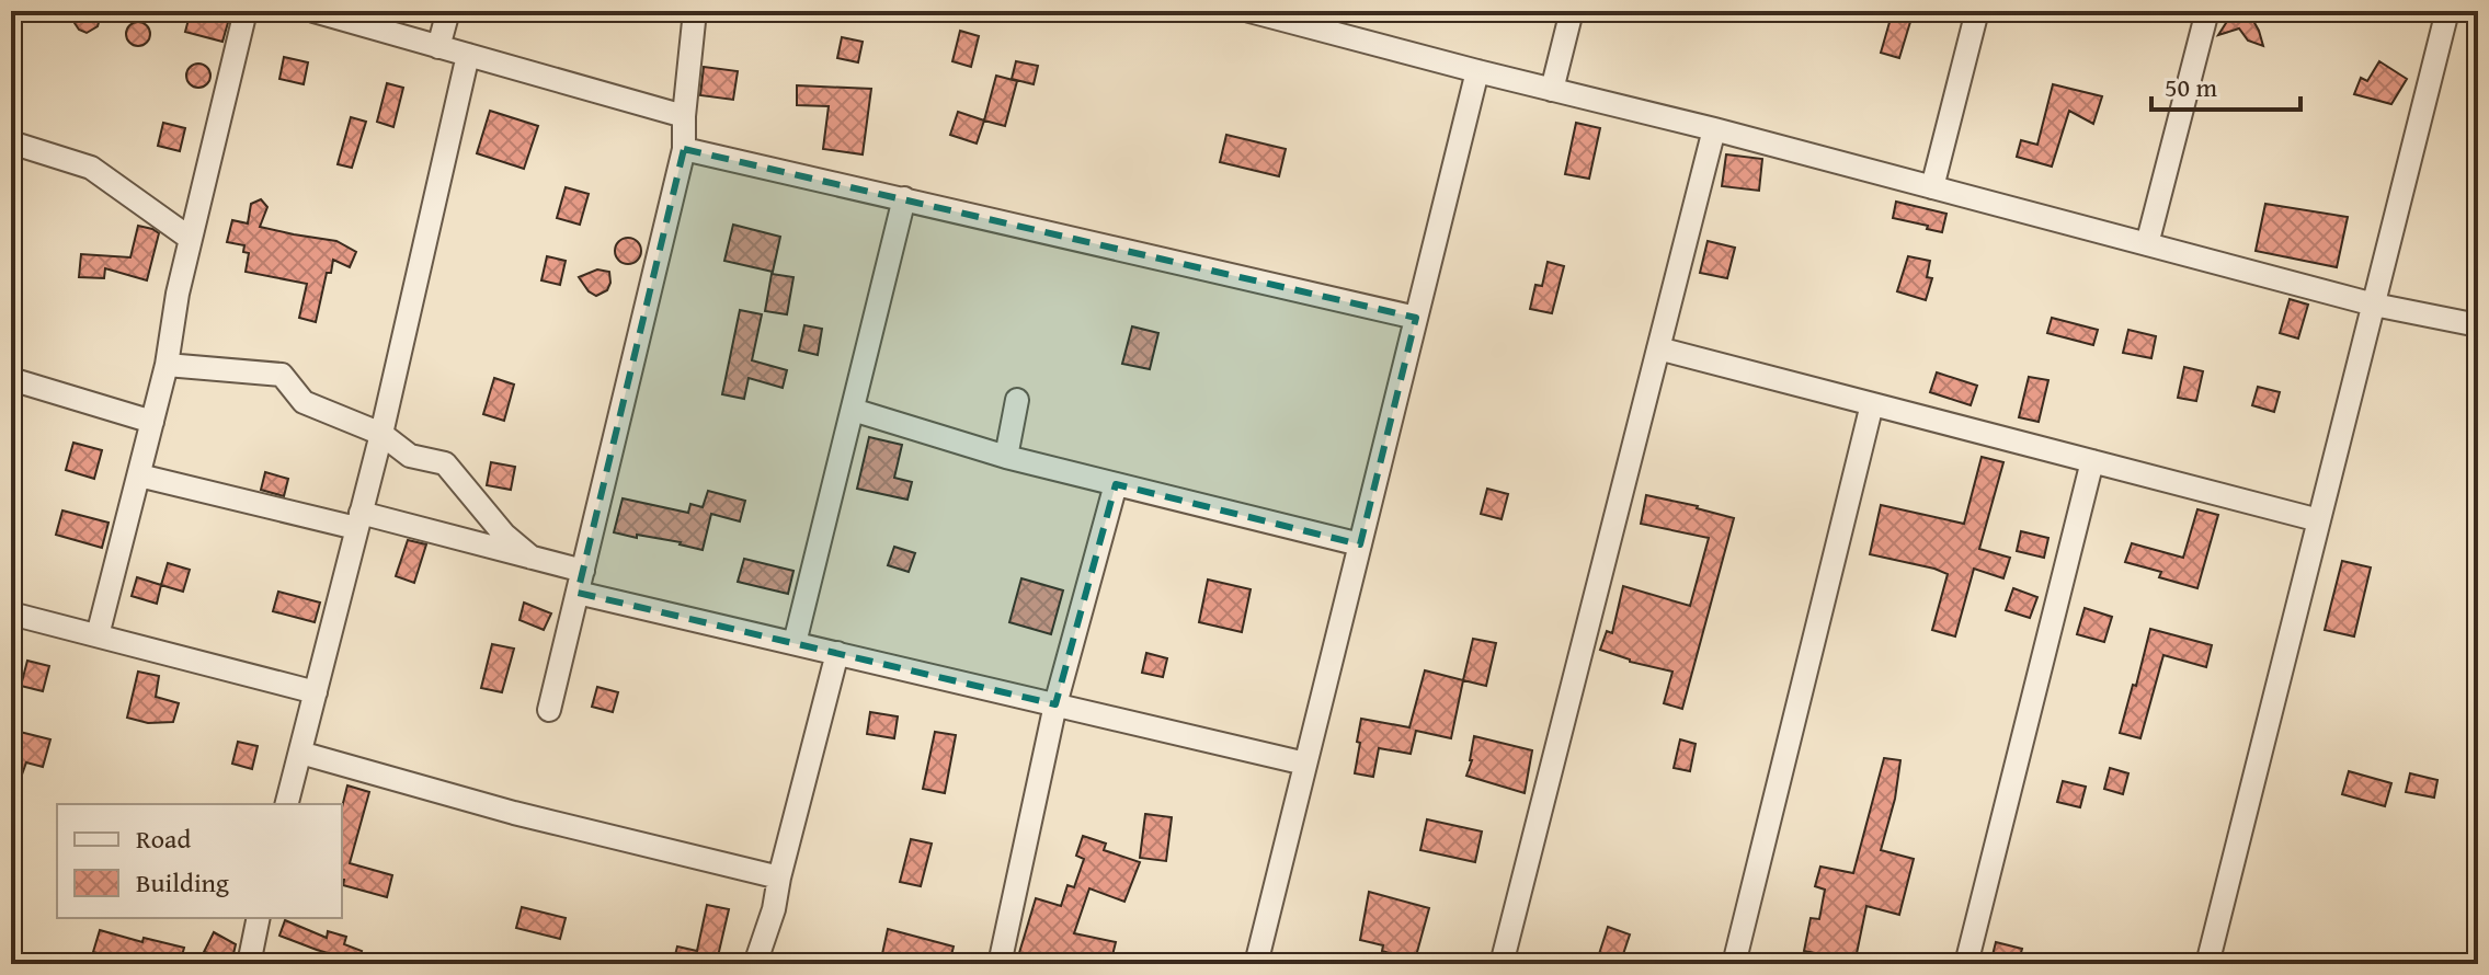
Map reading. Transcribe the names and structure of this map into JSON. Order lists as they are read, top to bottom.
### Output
{
  "legend": ["Road", "Building"],
  "scale_bar": "50 m"
}
